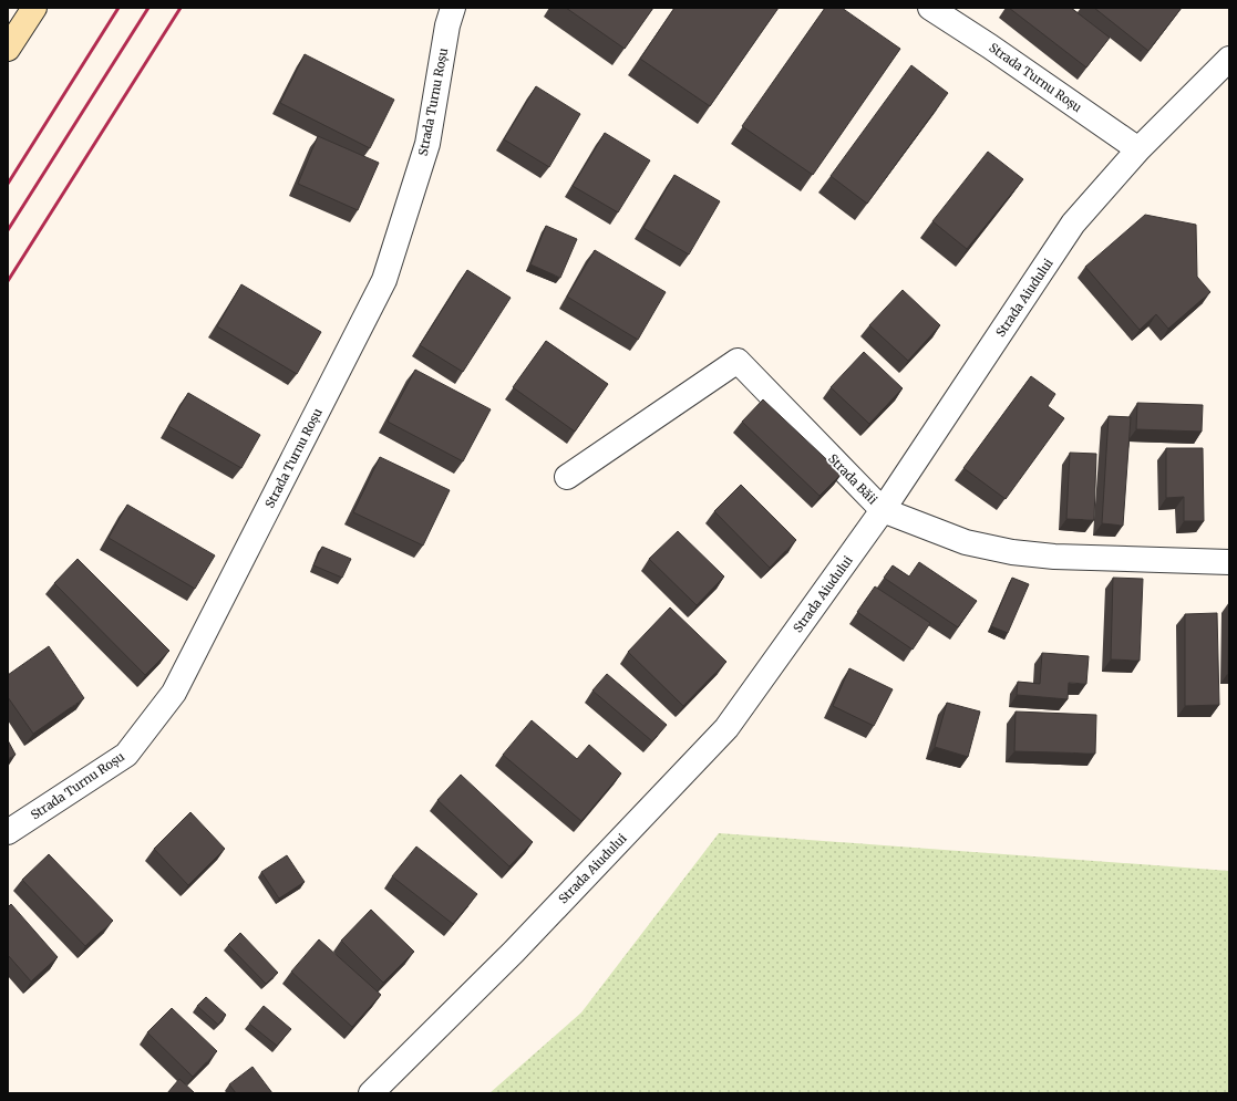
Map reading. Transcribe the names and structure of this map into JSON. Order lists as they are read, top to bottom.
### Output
{
  "streets": {
    "street": ["Strada Turnu Roșu", "Strada Aiudului", "Strada Băii"]
  },
  "crossings": [
    ["Strada Turnu Roșu", "Strada Aiudului"],
    ["Strada Aiudului", "Strada Băii"]
  ]
}
